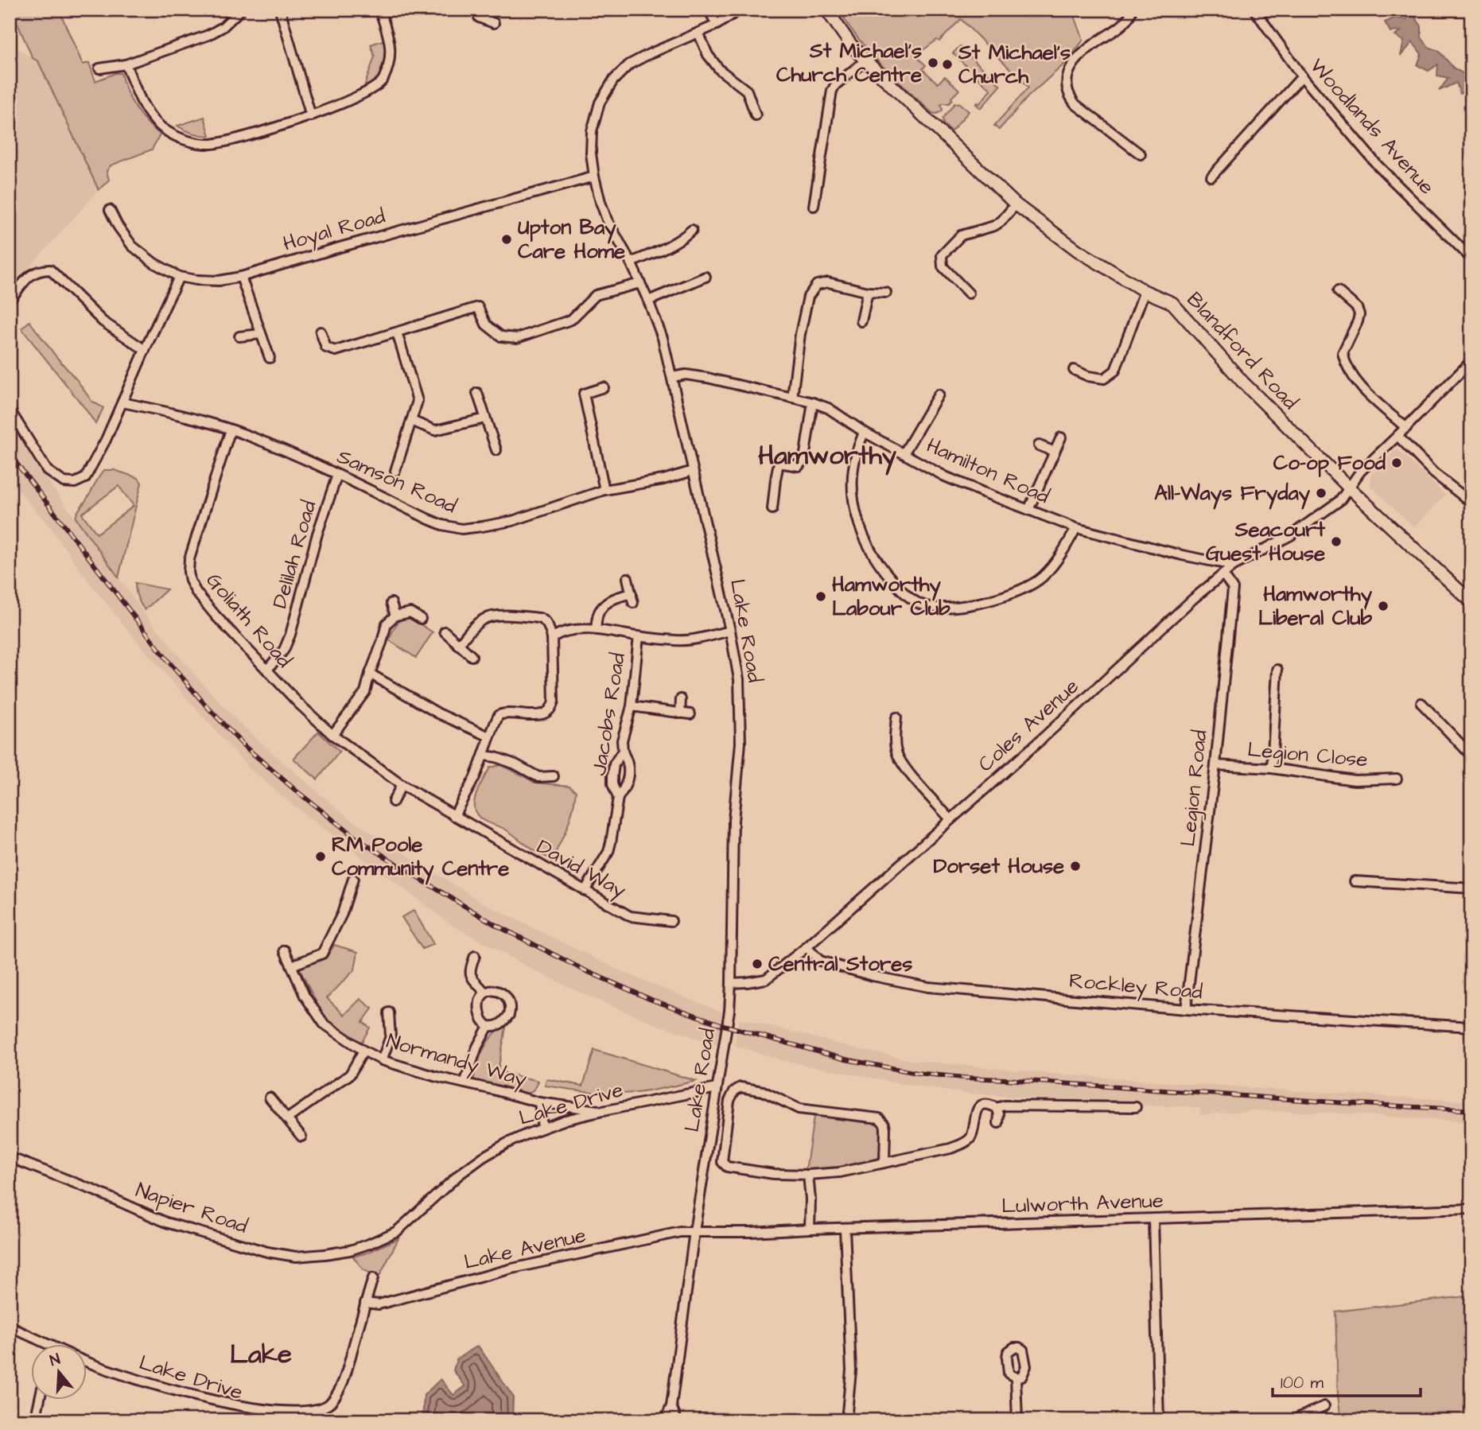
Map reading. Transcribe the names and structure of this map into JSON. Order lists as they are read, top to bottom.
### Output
{
  "streets": {
    "main road": ["Blandford Road"],
    "street": [
      "Woodlands Avenue",
      "Hoyal Road",
      "Hamilton Road",
      "Samson Road",
      "Delilah Road",
      "Goliath Road",
      "Lake Road",
      "Jacobs Road",
      "Coles Avenue",
      "Legion Close",
      "Legion Road",
      "David Way",
      "Rockley Road",
      "Normandy Way",
      "Lake Drive",
      "Lulworth Avenue",
      "Napier Road",
      "Lake Avenue"
    ]
  },
  "crossings": [
    ["Hoyal Road", "Lake Road"],
    ["Blandford Road", "Coles Avenue"],
    ["Hamilton Road", "Lake Road"],
    ["Hamilton Road", "Coles Avenue"],
    ["Samson Road", "Delilah Road"],
    ["Samson Road", "Goliath Road"],
    ["Samson Road", "Lake Road"],
    ["Delilah Road", "Goliath Road"],
    ["Goliath Road", "David Way"],
    ["Lake Road", "Coles Avenue"],
    ["Lake Road", "Lake Drive"],
    ["Lake Road", "Lulworth Avenue"],
    ["Lake Road", "Lake Avenue"],
    ["Jacobs Road", "David Way"],
    ["Coles Avenue", "Legion Road"],
    ["Coles Avenue", "Rockley Road"],
    ["Legion Close", "Legion Road"],
    ["Legion Road", "Rockley Road"],
    ["Normandy Way", "Lake Drive"],
    ["Lake Drive", "Napier Road"],
    ["Lake Drive", "Lake Avenue"],
    ["Lulworth Avenue", "Lake Avenue"]
  ],
  "districts": ["Hamworthy", "Lake"],
  "places": [
    "St Michael's Church Centre",
    "St Michael's Church",
    "Upton Bay Care Home",
    "Co-op Food",
    "All-Ways Fryday",
    "Seacourt Guest House",
    "Hamworthy Labour Club",
    "Hamworthy Liberal Club",
    "RM Poole Community Centre",
    "Dorset House",
    "Central Stores"
  ],
  "scale_bar": "100 m",
  "north": "top"
}
